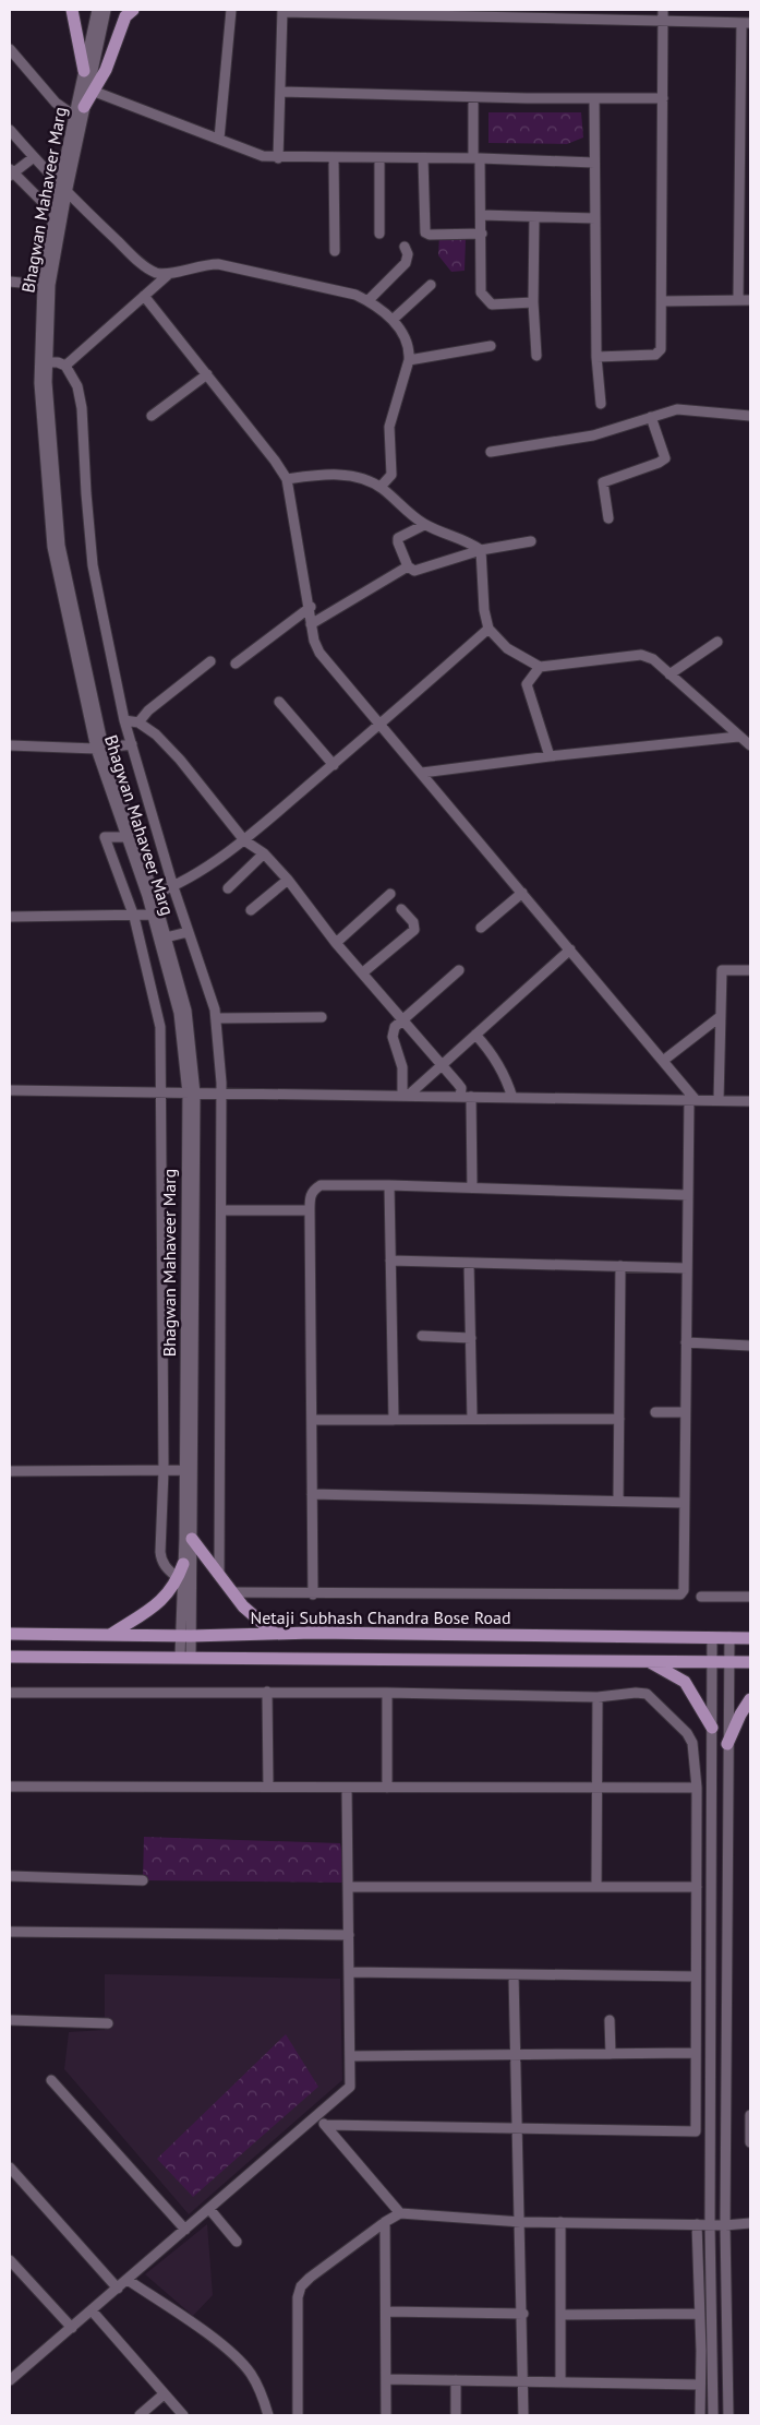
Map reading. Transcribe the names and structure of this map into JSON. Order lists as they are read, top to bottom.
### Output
{
  "streets": {
    "main road": ["Netaji Subhash Chandra Bose Road"],
    "street": ["Bhagwan Mahaveer Marg"]
  },
  "crossings": [
    ["Bhagwan Mahaveer Marg", "Netaji Subhash Chandra Bose Road"]
  ]
}
